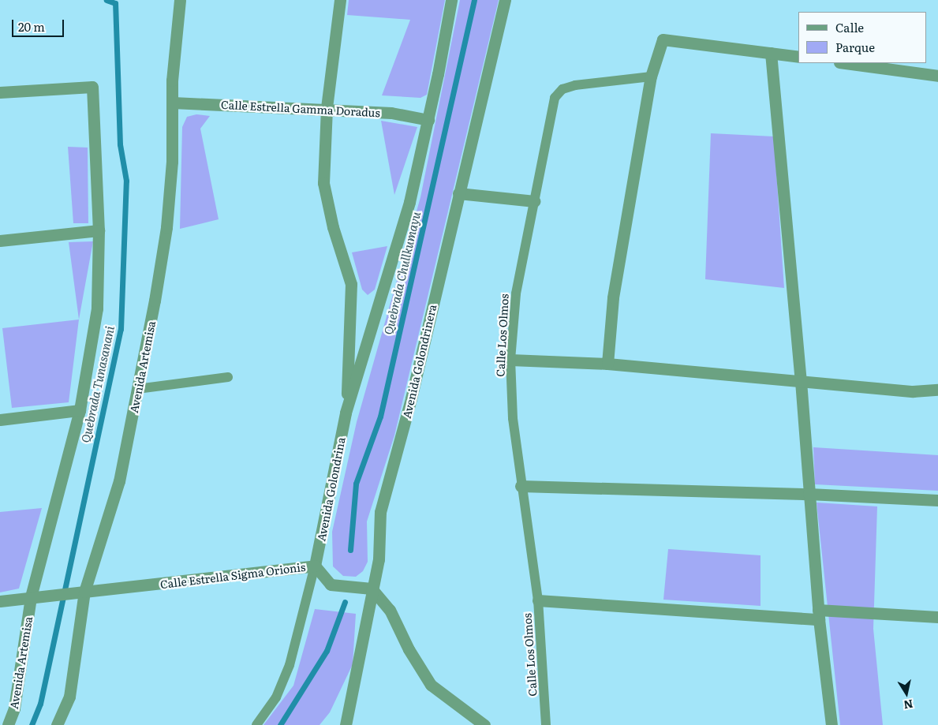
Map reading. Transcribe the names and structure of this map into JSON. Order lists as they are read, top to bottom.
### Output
{
  "streets": {
    "street": [
      "Calle Estrella Gamma Doradus",
      "Avenida Golondrinera",
      "Avenida Artemisa",
      "Avenida Golondrina",
      "Calle Estrella Sigma Orionis"
    ],
    "lane": ["Calle Los Olmos"]
  },
  "crossings": [
    ["Calle Estrella Gamma Doradus", "Avenida Artemisa"],
    ["Avenida Golondrinera", "Calle Estrella Sigma Orionis"],
    ["Avenida Artemisa", "Calle Estrella Sigma Orionis"],
    ["Avenida Golondrina", "Calle Estrella Sigma Orionis"]
  ],
  "water": ["Quebrada Chullkumayu", "Quebrada Tunasanani"],
  "legend": ["Calle", "Parque"],
  "scale_bar": "20 m",
  "north": "bottom"
}
